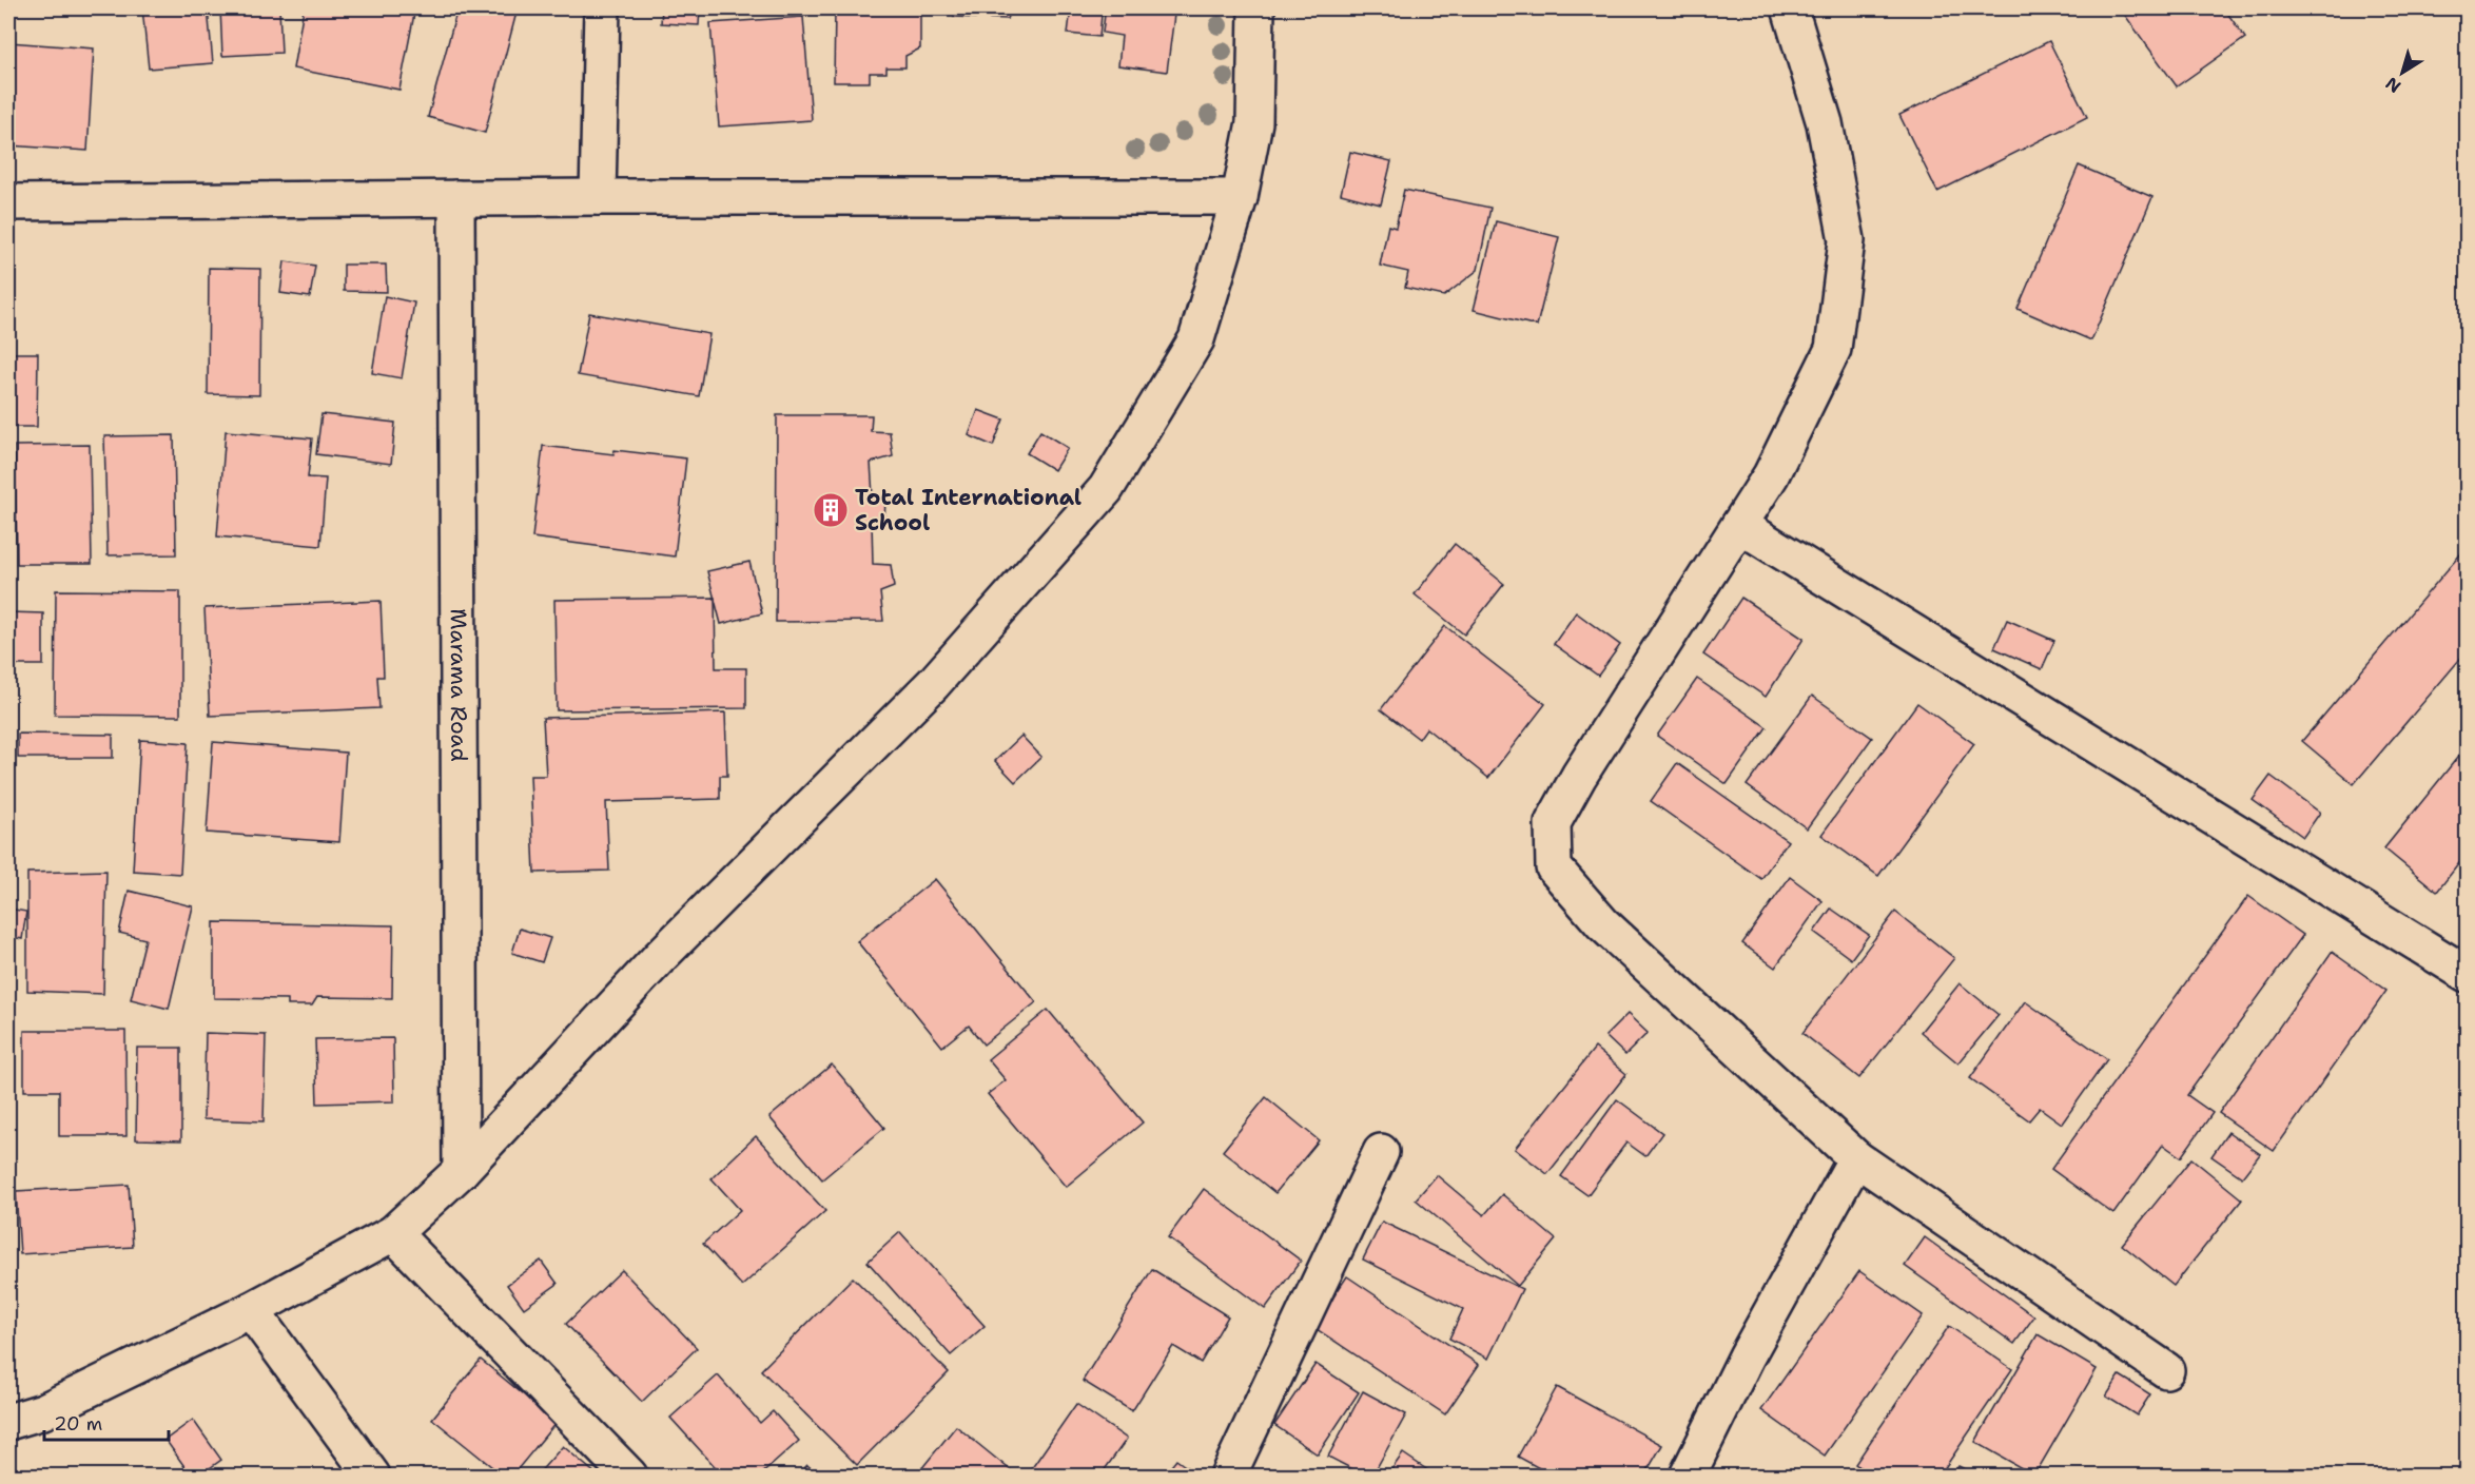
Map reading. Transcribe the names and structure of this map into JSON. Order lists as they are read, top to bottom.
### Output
{
  "streets": {
    "street": ["Marama Road"]
  },
  "places": {
    "building": ["Total International School"]
  },
  "scale_bar": "20 m",
  "north": "bottom left"
}
